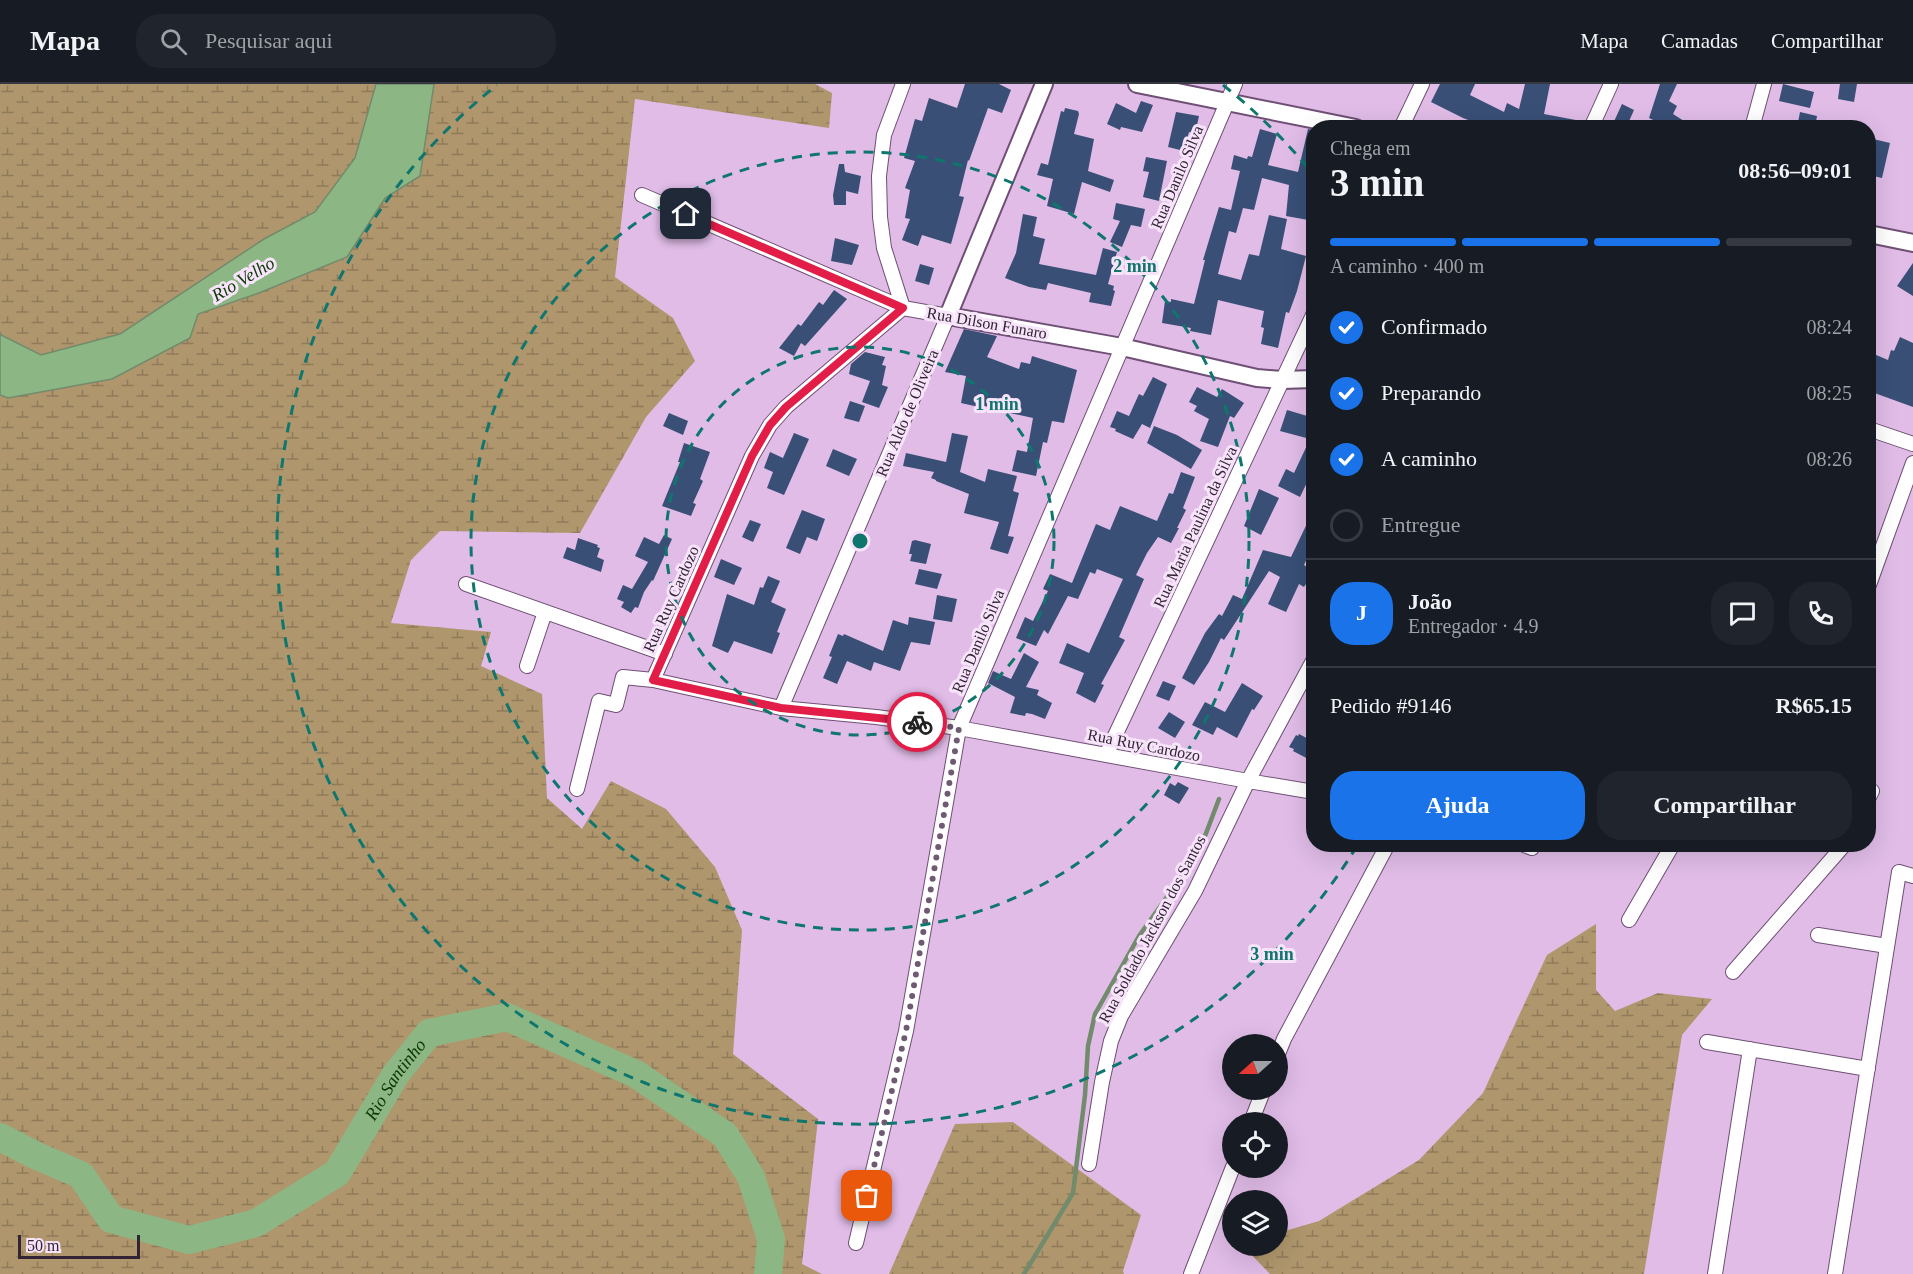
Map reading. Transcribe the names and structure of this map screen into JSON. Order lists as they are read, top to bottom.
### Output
{
  "streets": {
    "street": [
      "Rua Danilo Silva",
      "Rua Dilson Funaro",
      "Rua Aldo de Oliveira",
      "Rua Maria Paulina da Silva",
      "Rua Ruy Cardozo",
      "Rua Soldado Jackson dos Santos"
    ]
  },
  "crossings": [
    ["Rua Danilo Silva", "Rua Dilson Funaro"],
    ["Rua Danilo Silva", "Rua Ruy Cardozo"],
    ["Rua Dilson Funaro", "Rua Aldo de Oliveira"],
    ["Rua Dilson Funaro", "Rua Maria Paulina da Silva"],
    ["Rua Dilson Funaro", "Rua Ruy Cardozo"],
    ["Rua Aldo de Oliveira", "Rua Ruy Cardozo"],
    ["Rua Maria Paulina da Silva", "Rua Ruy Cardozo"],
    ["Rua Ruy Cardozo", "Rua Soldado Jackson dos Santos"]
  ],
  "water": ["Rio Velho", "Rio Santinho"],
  "scale_bar": "50 m",
  "north": "left",
  "page": {
    "header": "Mapa",
    "search": "Pesquisar aqui",
    "nav": ["Mapa", "Camadas", "Compartilhar"],
    "heading": ["3 min", "Chega em", "08:56–09:01"],
    "panel": [
      "João",
      "Entregador · 4.9",
      "Pedido #9146",
      "R$65.15"
    ],
    "bar": "A caminho · 400 m",
    "list": [
      ["Confirmado", "08:24"],
      ["Preparando", "08:25"],
      ["A caminho", "08:26"],
      "Entregue"
    ],
    "round": "J",
    "buttons": ["Ajuda", "Compartilhar"],
    "scale": "50 m"
  },
  "rings": ["2 min", "1 min", "3 min"]
}
